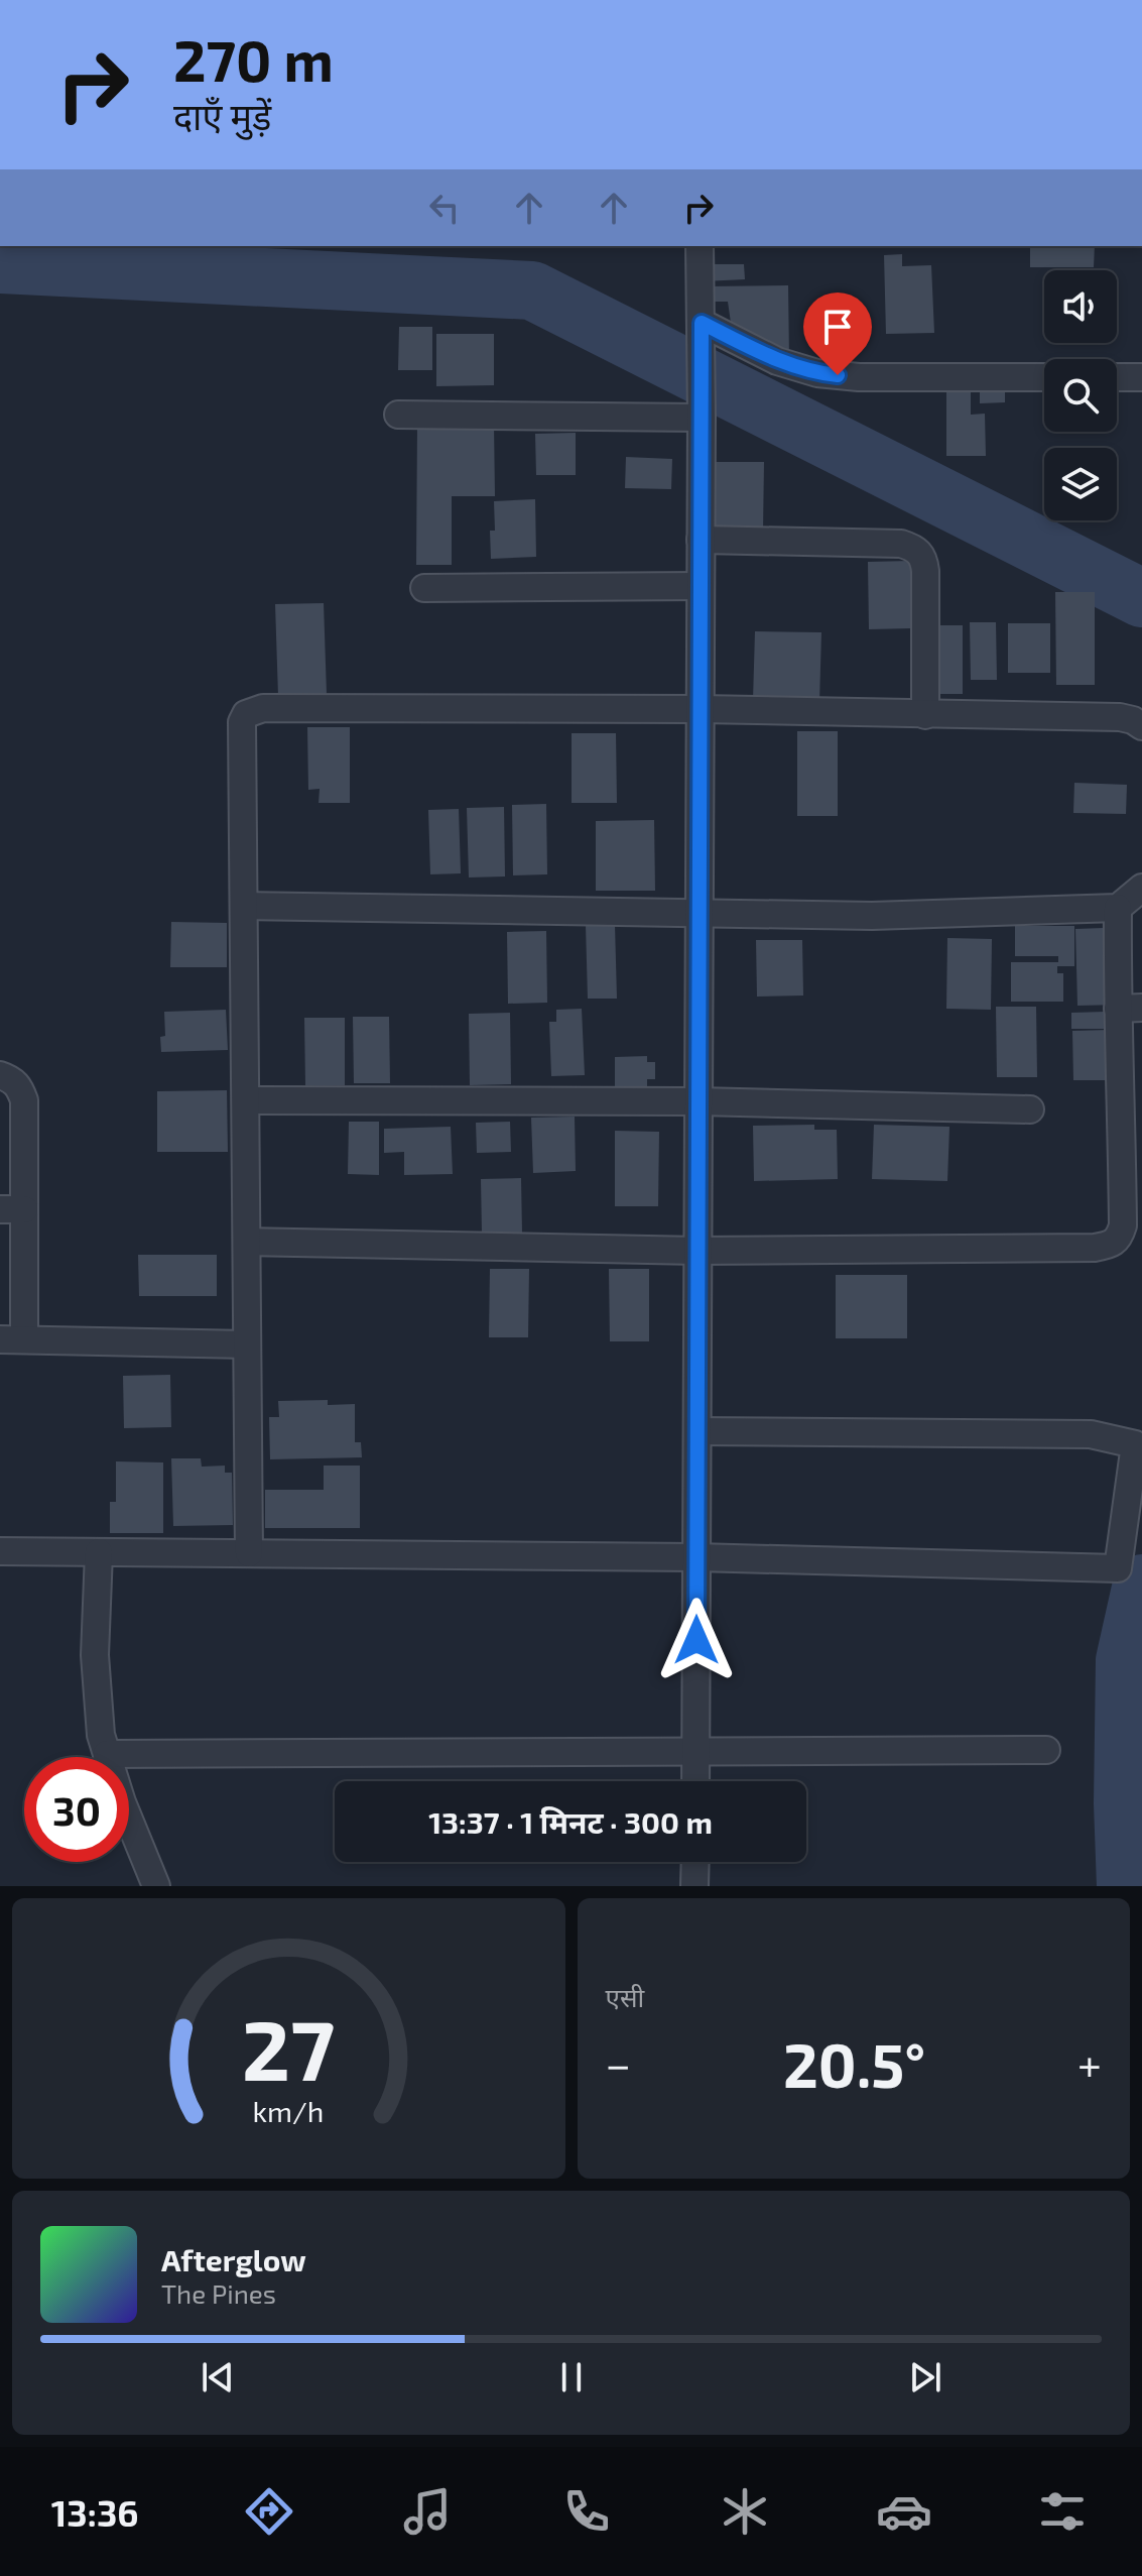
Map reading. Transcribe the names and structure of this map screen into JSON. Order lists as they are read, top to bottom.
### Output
{
  "page": {
    "turn": ["270 m", "दाएँ मुड़ें"],
    "limit": "30",
    "trip": "13:37 · 1 मिनट · 300 m",
    "tile": "एसी",
    "heat": ["−", "20.5°", "+"],
    "song": ["Afterglow", "The Pines"],
    "tabs": "13:36",
    "gauge": ["27", "km/h"]
  }
}
